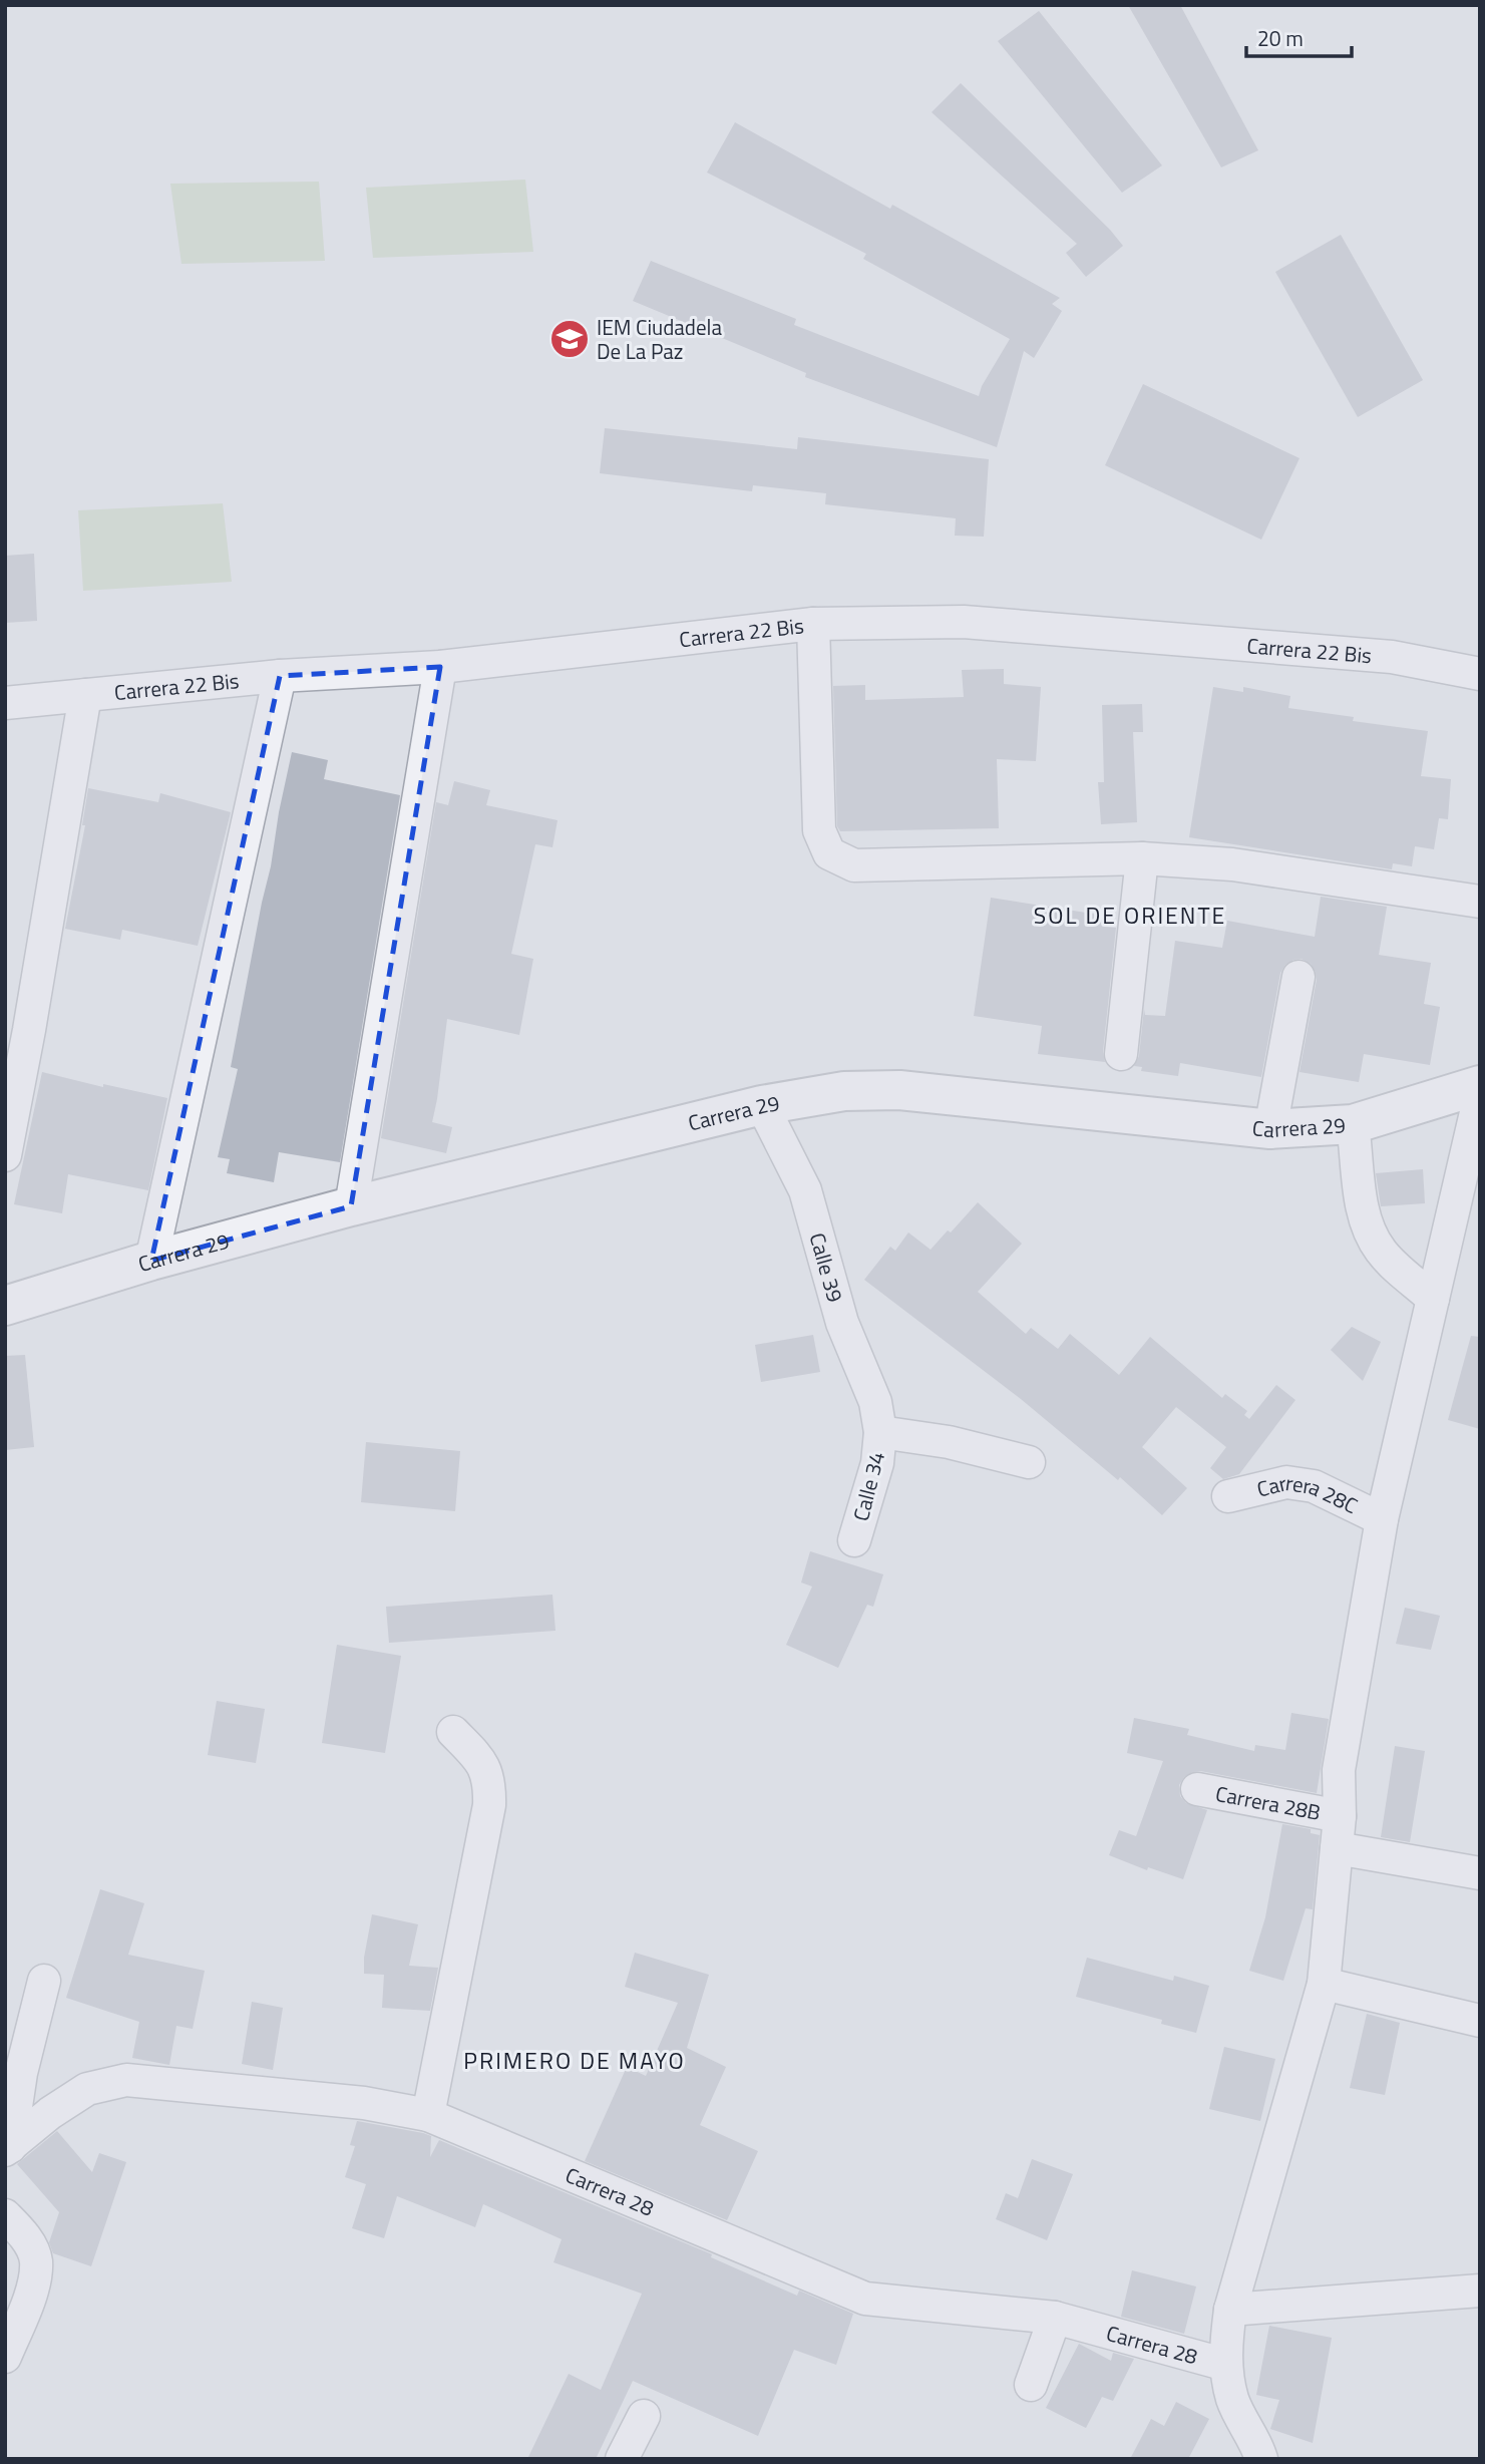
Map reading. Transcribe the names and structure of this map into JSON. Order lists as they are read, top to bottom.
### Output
{
  "streets": {
    "street": [
      "Carrera 22 Bis",
      "Carrera 29",
      "Calle 39",
      "Calle 34",
      "Carrera 28C",
      "Carrera 28B",
      "Carrera 28"
    ]
  },
  "crossings": [
    ["Carrera 29", "Calle 39"],
    ["Calle 39", "Calle 34"]
  ],
  "districts": ["SOL DE ORIENTE", "PRIMERO DE MAYO"],
  "places": {
    "school or university": ["IEM Ciudadela De La Paz"]
  },
  "scale_bar": "20 m"
}
